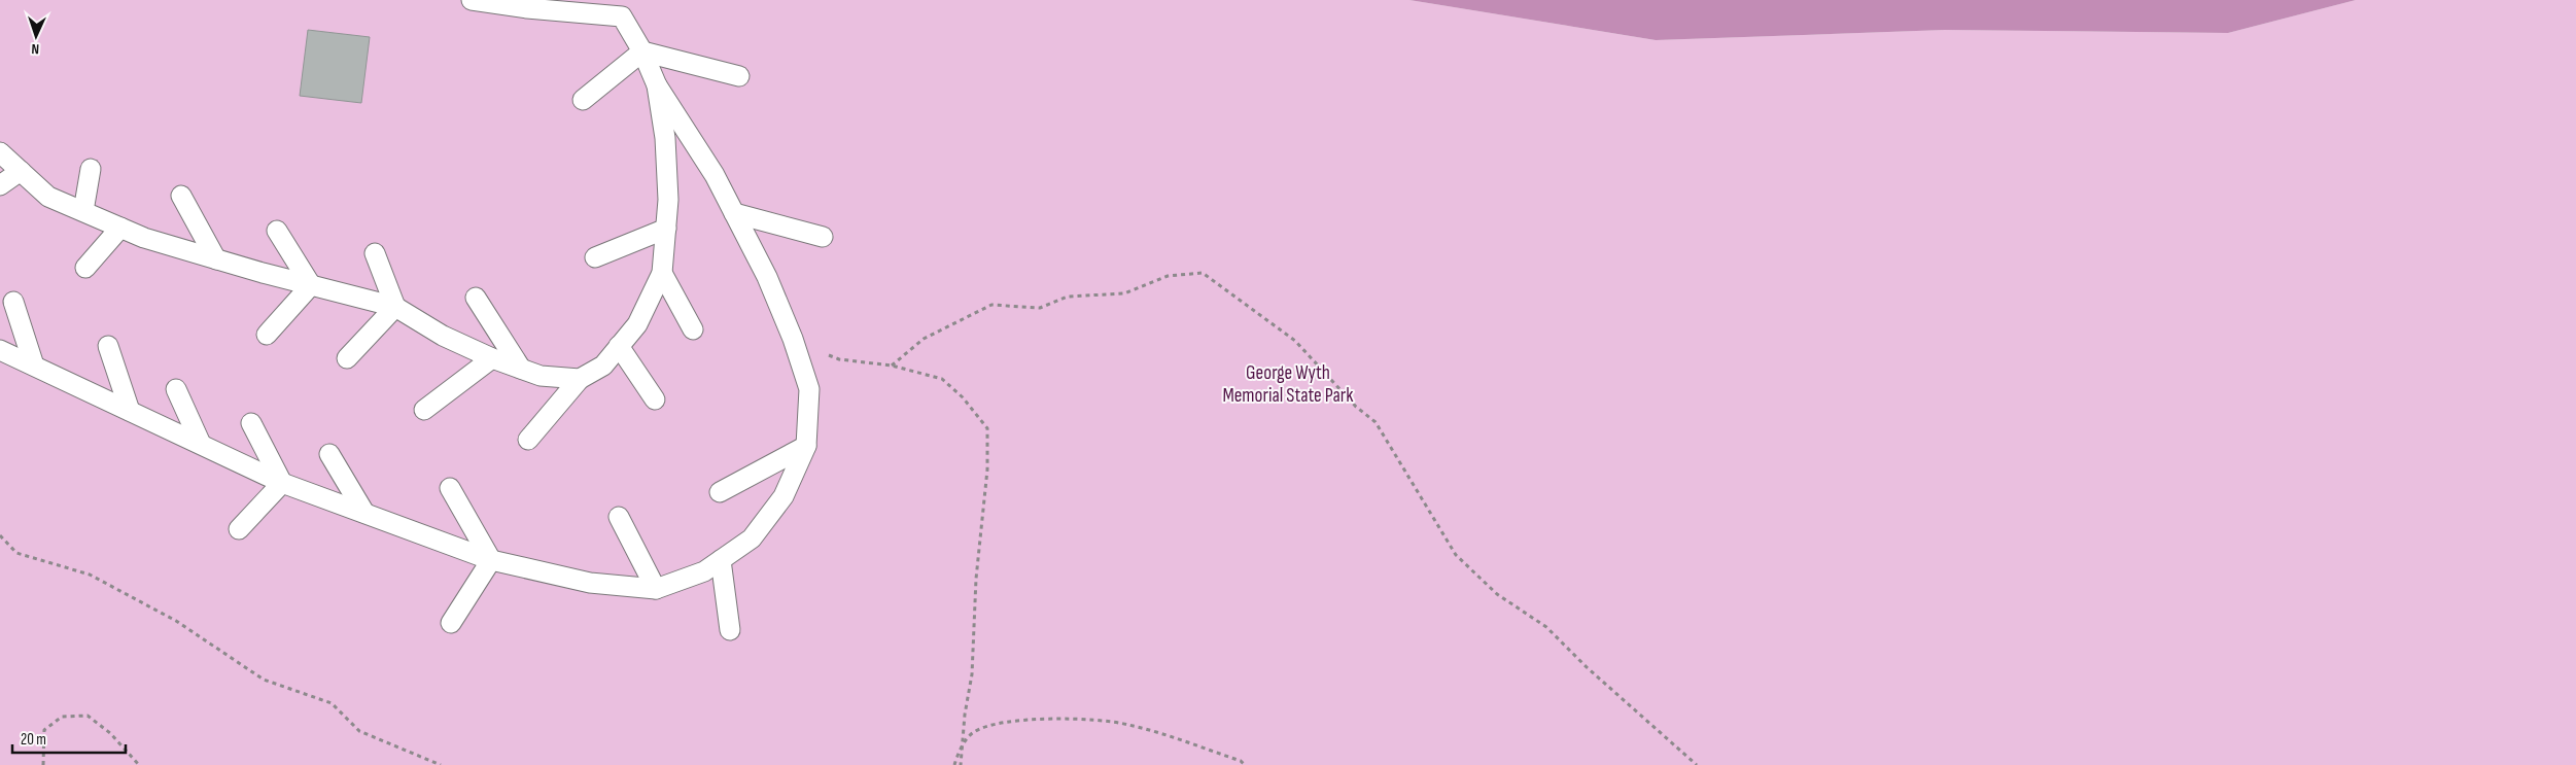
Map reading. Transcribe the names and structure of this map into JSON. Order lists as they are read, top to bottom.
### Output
{
  "parks": ["George Wyth Memorial State Park"],
  "scale_bar": "20 m",
  "north": "bottom"
}
